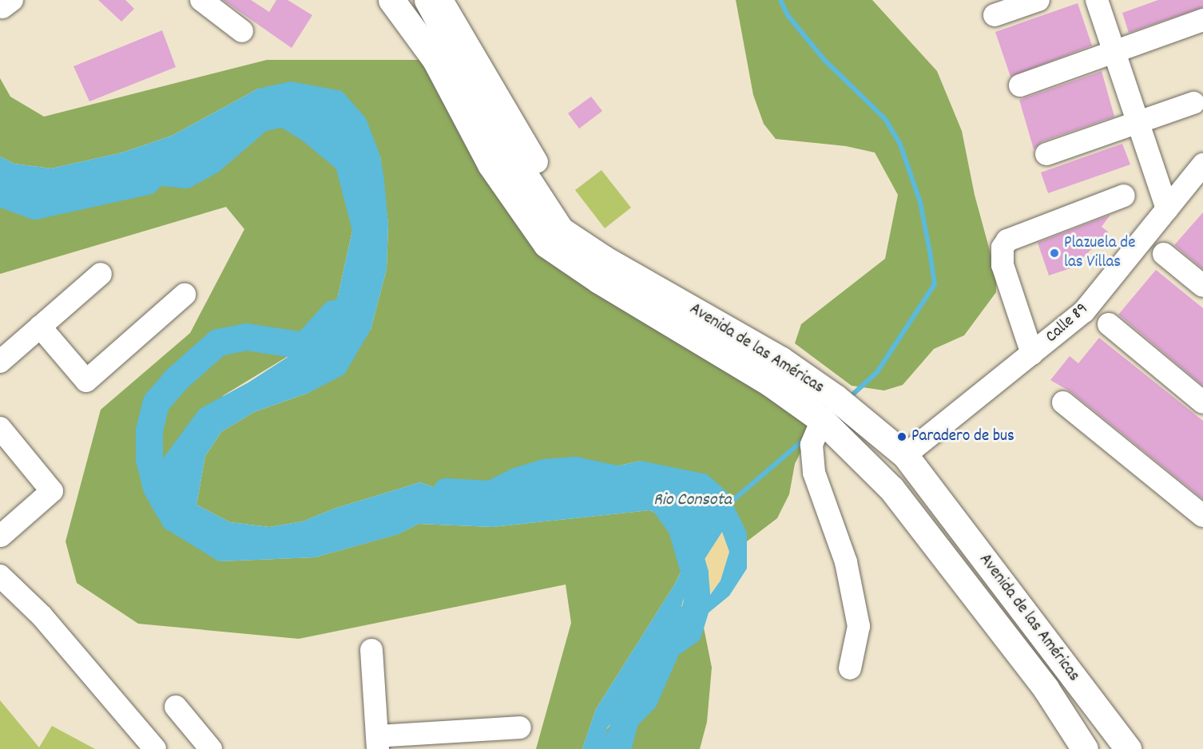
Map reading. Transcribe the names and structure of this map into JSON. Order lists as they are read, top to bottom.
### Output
{
  "streets": {
    "main road": ["Avenida de las Américas"],
    "street": ["Calle 89"]
  },
  "crossings": [
    ["Calle 89", "Avenida de las Américas"]
  ],
  "water": ["Rio Consota"],
  "places": ["Plazuela de las Villas", "Paradero de bus"]
}
